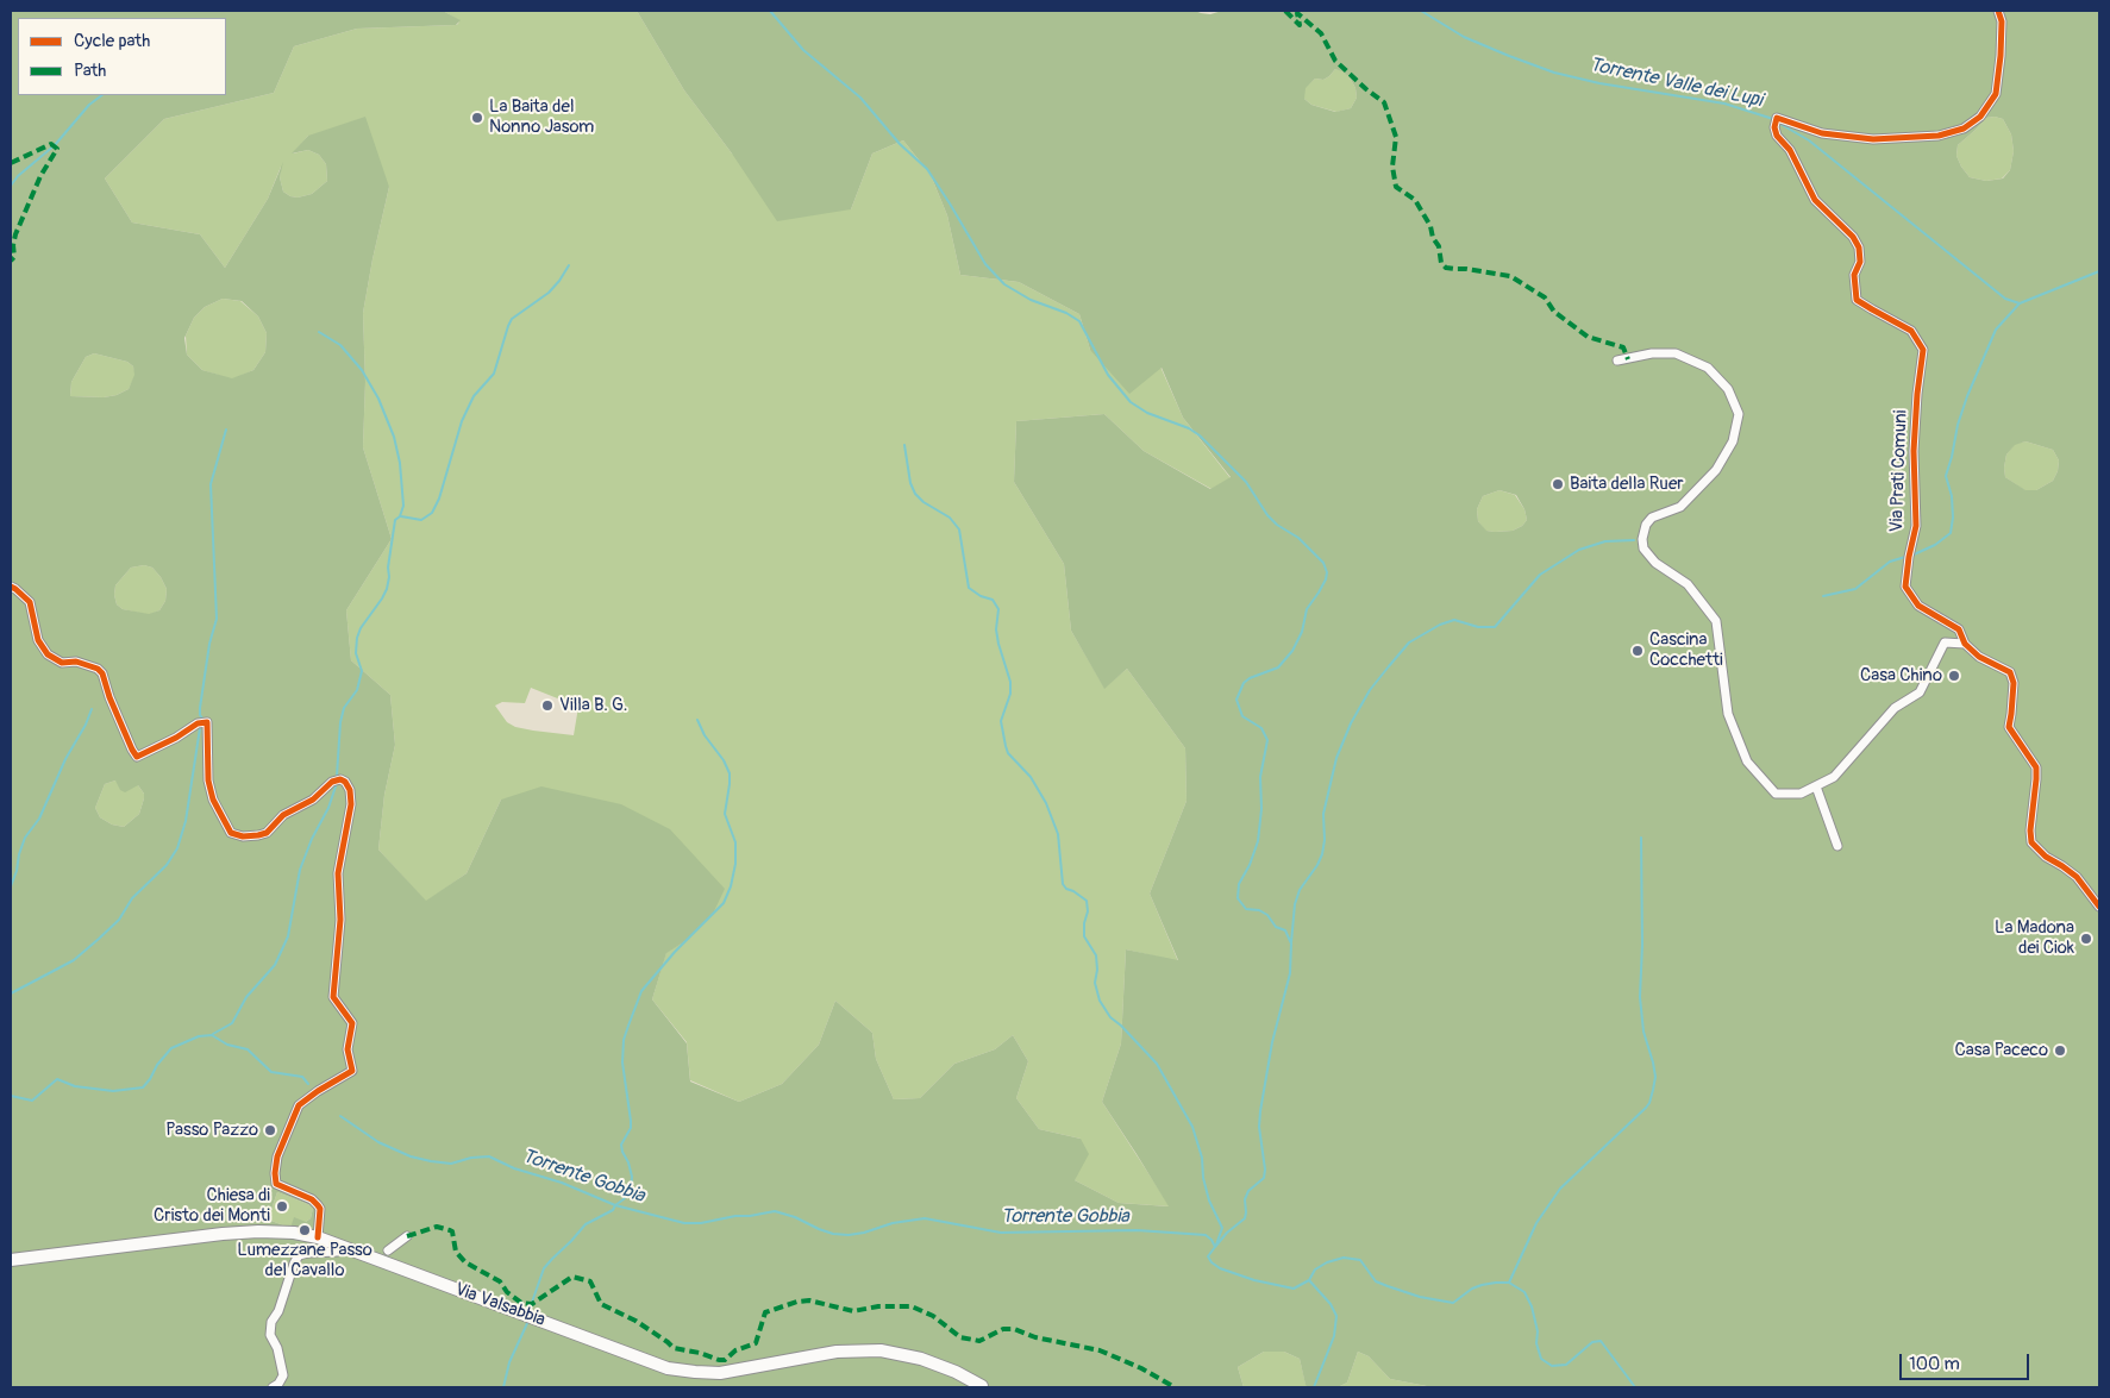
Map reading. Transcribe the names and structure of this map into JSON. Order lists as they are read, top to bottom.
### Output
{
  "streets": {
    "main road": ["Via Valsabbia"],
    "street": ["Via Prati Comuni"]
  },
  "water": ["Torrente Valle dei Lupi", "Torrente Gobbia"],
  "places": [
    "La Baita del Nonno Jasom",
    "Baita della Ruer",
    "Cascina Cocchetti",
    "Casa Chino",
    "Villa B. G.",
    "La Madona dei Ciok",
    "Casa Paceco",
    "Passo Pazzo",
    "Chiesa di Cristo dei Monti",
    "Lumezzane Passo del Cavallo"
  ],
  "legend": ["Cycle path", "Path"],
  "scale_bar": "100 m"
}
